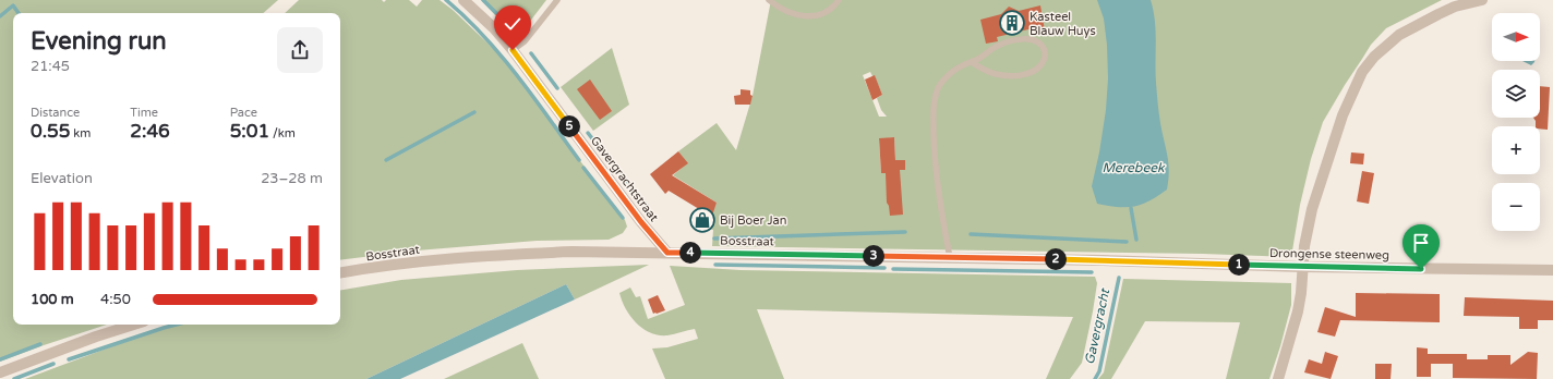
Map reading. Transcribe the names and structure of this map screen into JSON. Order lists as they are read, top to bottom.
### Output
{
  "streets": {
    "street": ["Gavergrachtstraat", "Bosstraat", "Drongense steenweg"]
  },
  "crossings": [
    ["Gavergrachtstraat", "Bosstraat"],
    ["Bosstraat", "Drongense steenweg"]
  ],
  "water": ["Merebeek", "Gavergracht"],
  "places": {
    "building": ["Kasteel Blauw Huys"],
    "shop": ["Bij Boer Jan"]
  },
  "north": "right",
  "page": {
    "map_buttons": ["+", "−"],
    "heading": ["Evening run", "21:45"],
    "stats": [
      ["Distance", "0.55 km"],
      ["Time", "2:46"],
      ["Pace", "5:01 /km"]
    ],
    "pins": [
      "5",
      "4",
      "3",
      "2",
      "1"
    ],
    "chart": ["Elevation", "23–28 m"],
    "list": [
      {
        "name": "100 m",
        "note": "4:50"
      }
    ]
  }
}
